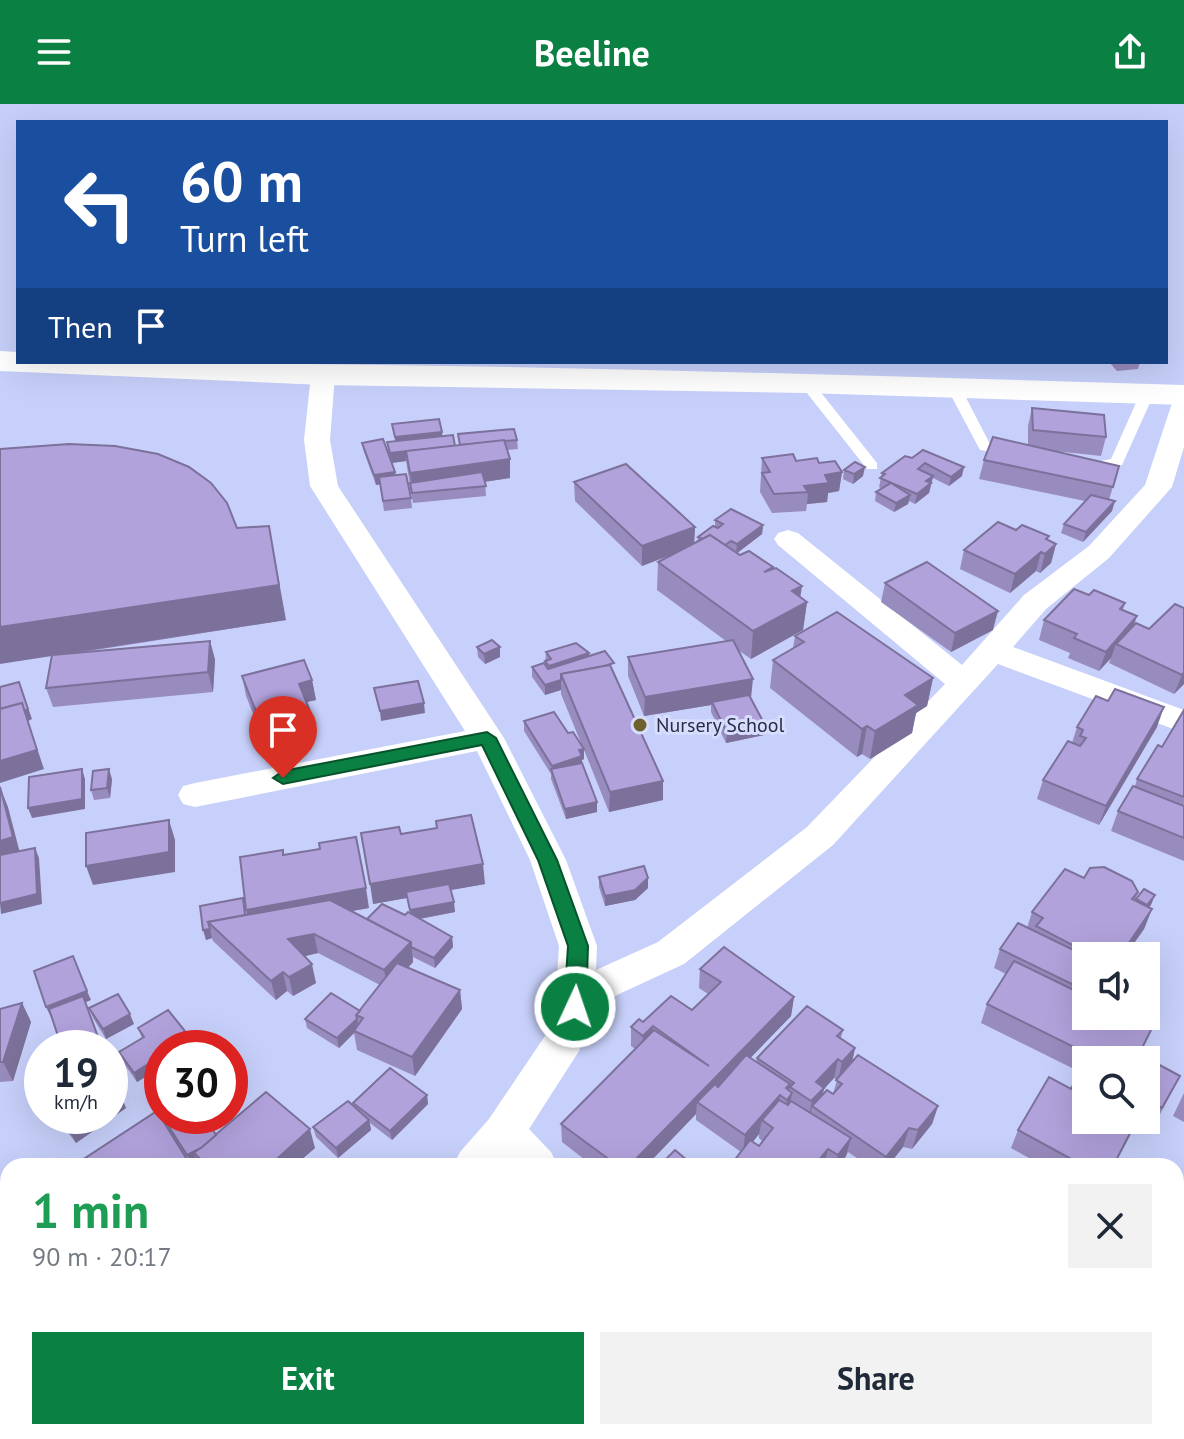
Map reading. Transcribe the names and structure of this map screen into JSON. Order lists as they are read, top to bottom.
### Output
{
  "places": ["Nursery School"],
  "page": {
    "header": "Beeline",
    "turn": ["60 m", "Turn left"],
    "then": "Then",
    "speed": "19 km/h",
    "limit": "30",
    "heading": ["1 min", "90 m · 20:17"],
    "buttons": ["Exit", "Share"]
  }
}
